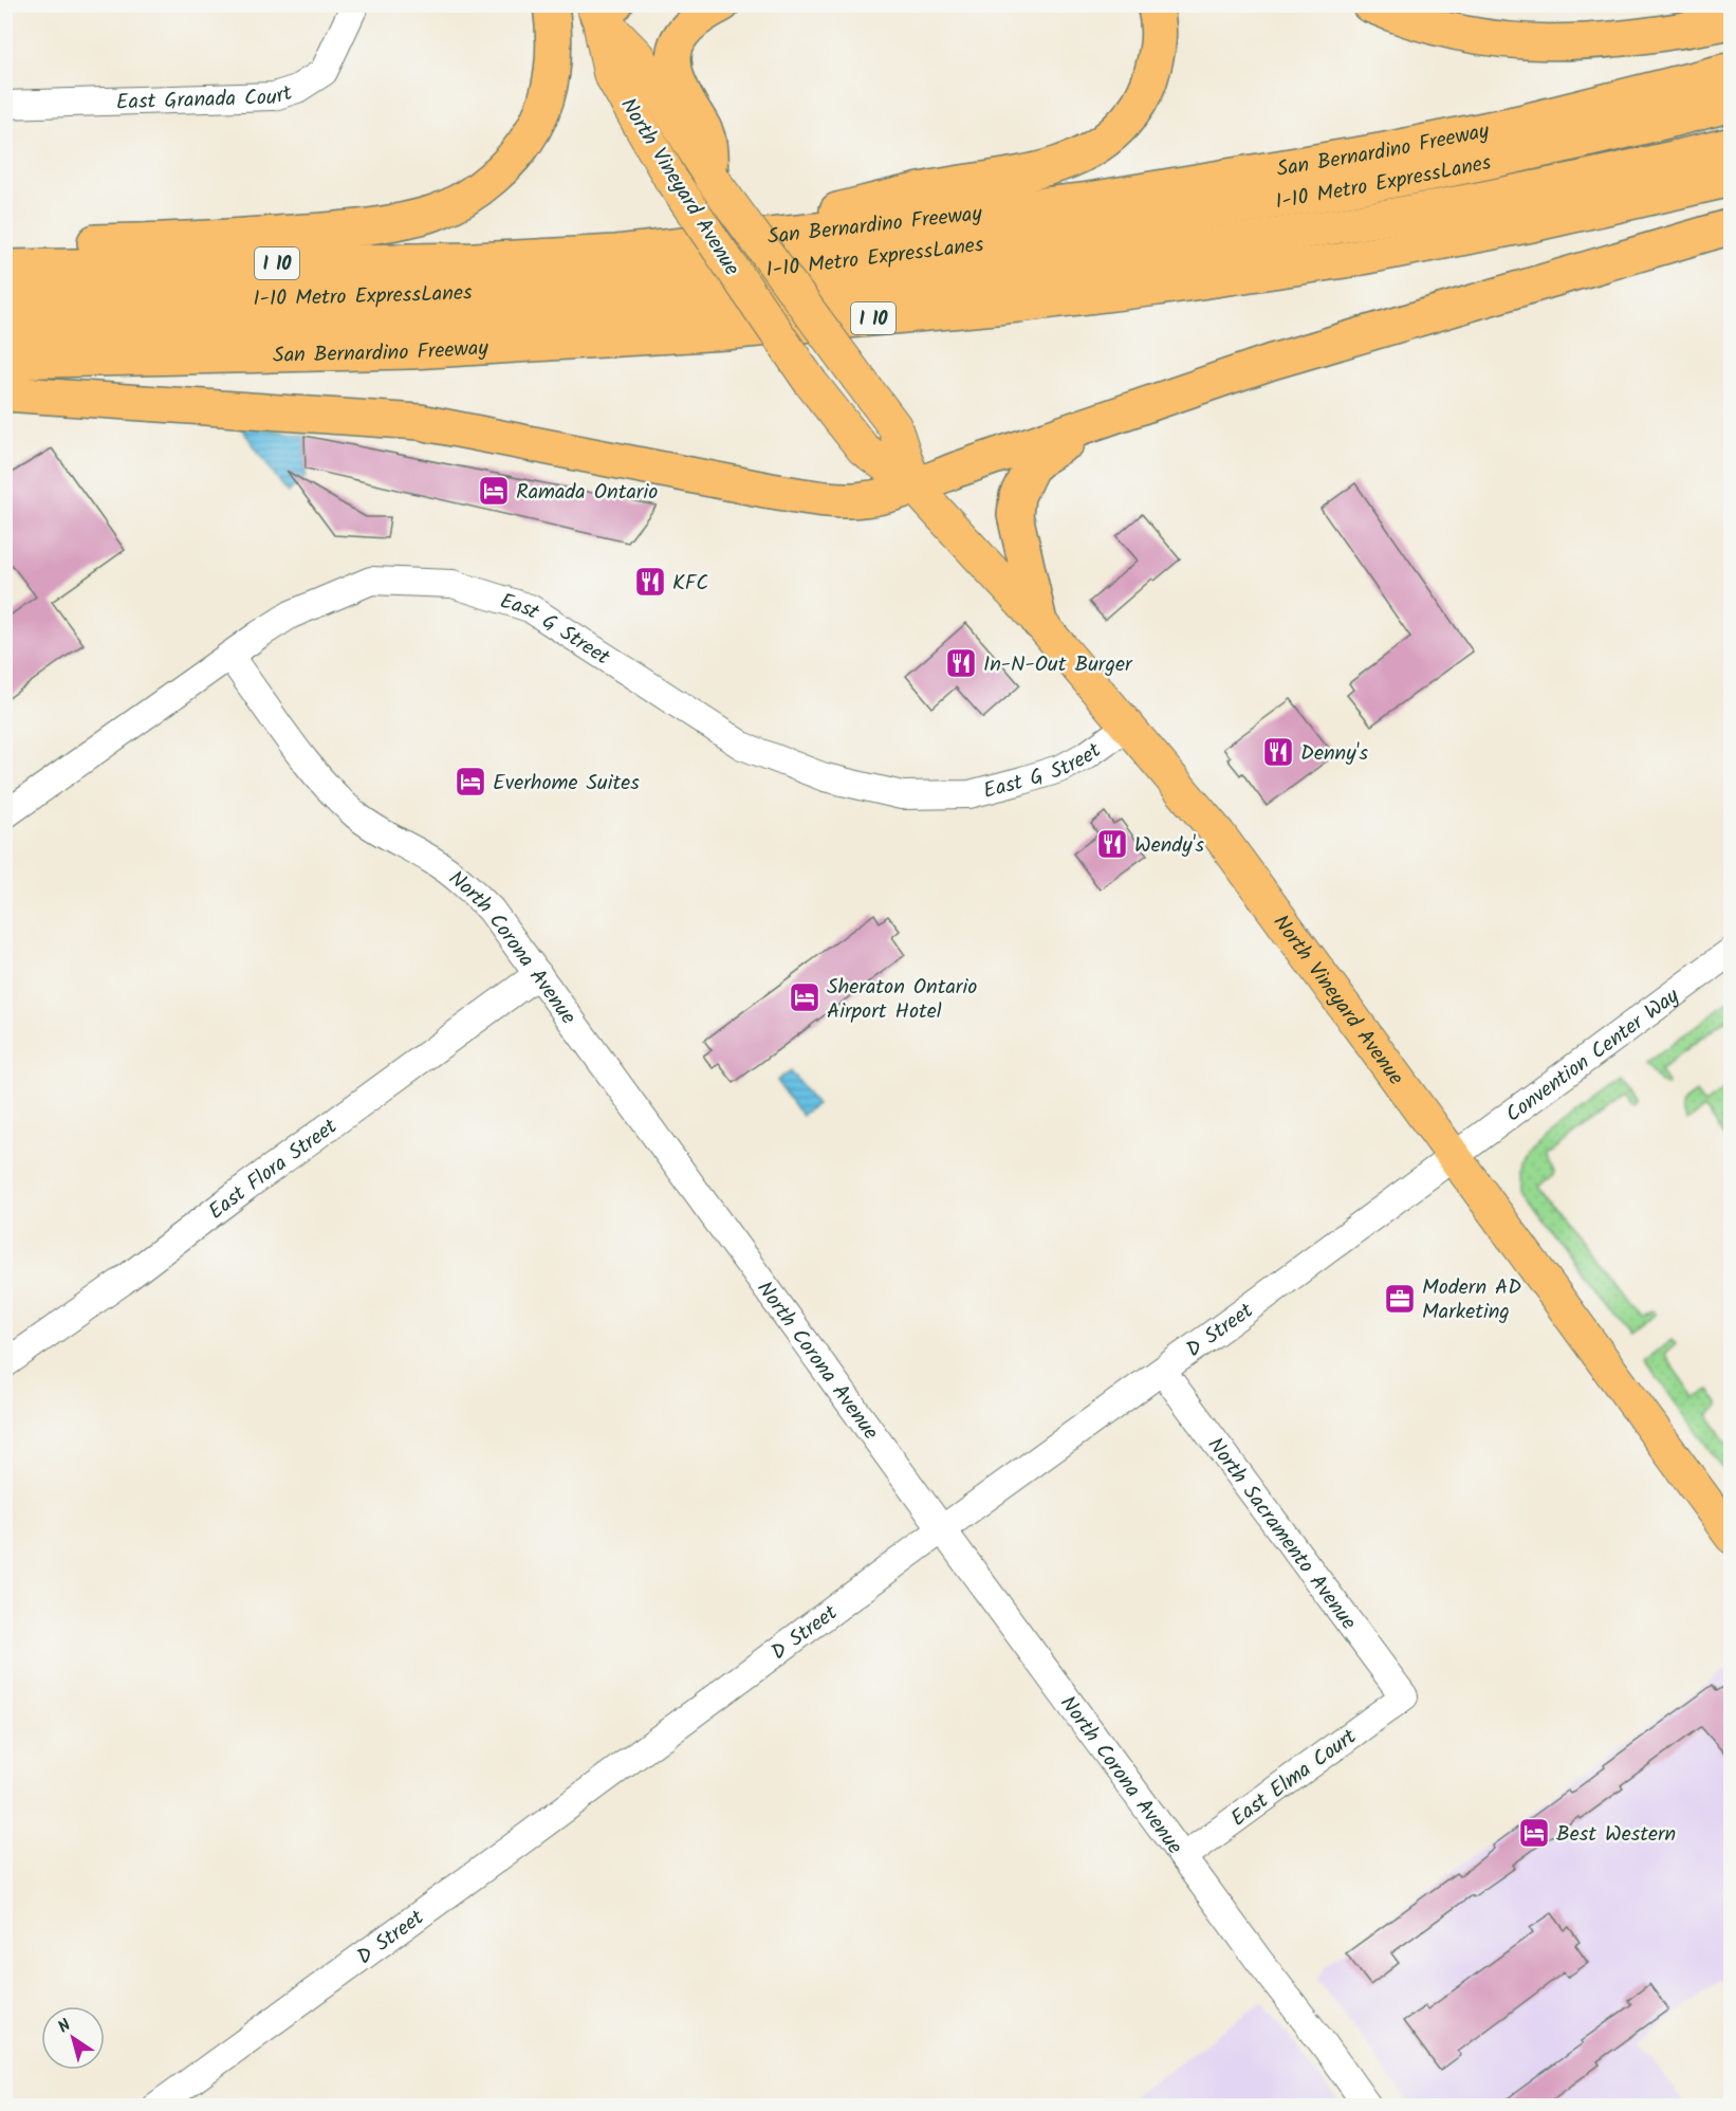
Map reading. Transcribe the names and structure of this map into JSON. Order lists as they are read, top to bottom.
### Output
{
  "streets": {
    "highway": ["San Bernardino Freeway", "I-10 Metro ExpressLanes", "I 10"],
    "main road": ["North Vineyard Avenue"],
    "street": [
      "East Granada Court",
      "East G Street",
      "North Corona Avenue",
      "Convention Center Way",
      "East Flora Street",
      "D Street",
      "North Sacramento Avenue",
      "East Elma Court"
    ]
  },
  "crossings": [
    ["North Vineyard Avenue", "East G Street"],
    ["North Vineyard Avenue", "Convention Center Way"],
    ["North Vineyard Avenue", "D Street"],
    ["East G Street", "North Corona Avenue"],
    ["North Corona Avenue", "East Flora Street"],
    ["North Corona Avenue", "D Street"],
    ["North Corona Avenue", "East Elma Court"],
    ["Convention Center Way", "D Street"],
    ["D Street", "North Sacramento Avenue"],
    ["North Sacramento Avenue", "East Elma Court"]
  ],
  "places": {
    "hotel": [
      "Ramada Ontario",
      "Everhome Suites",
      "Sheraton Ontario Airport Hotel",
      "Best Western"
    ],
    "restaurant": [
      "KFC",
      "In-N-Out Burger",
      "Denny's",
      "Wendy's"
    ],
    "office": ["Modern AD Marketing"]
  },
  "north": "top left"
}
